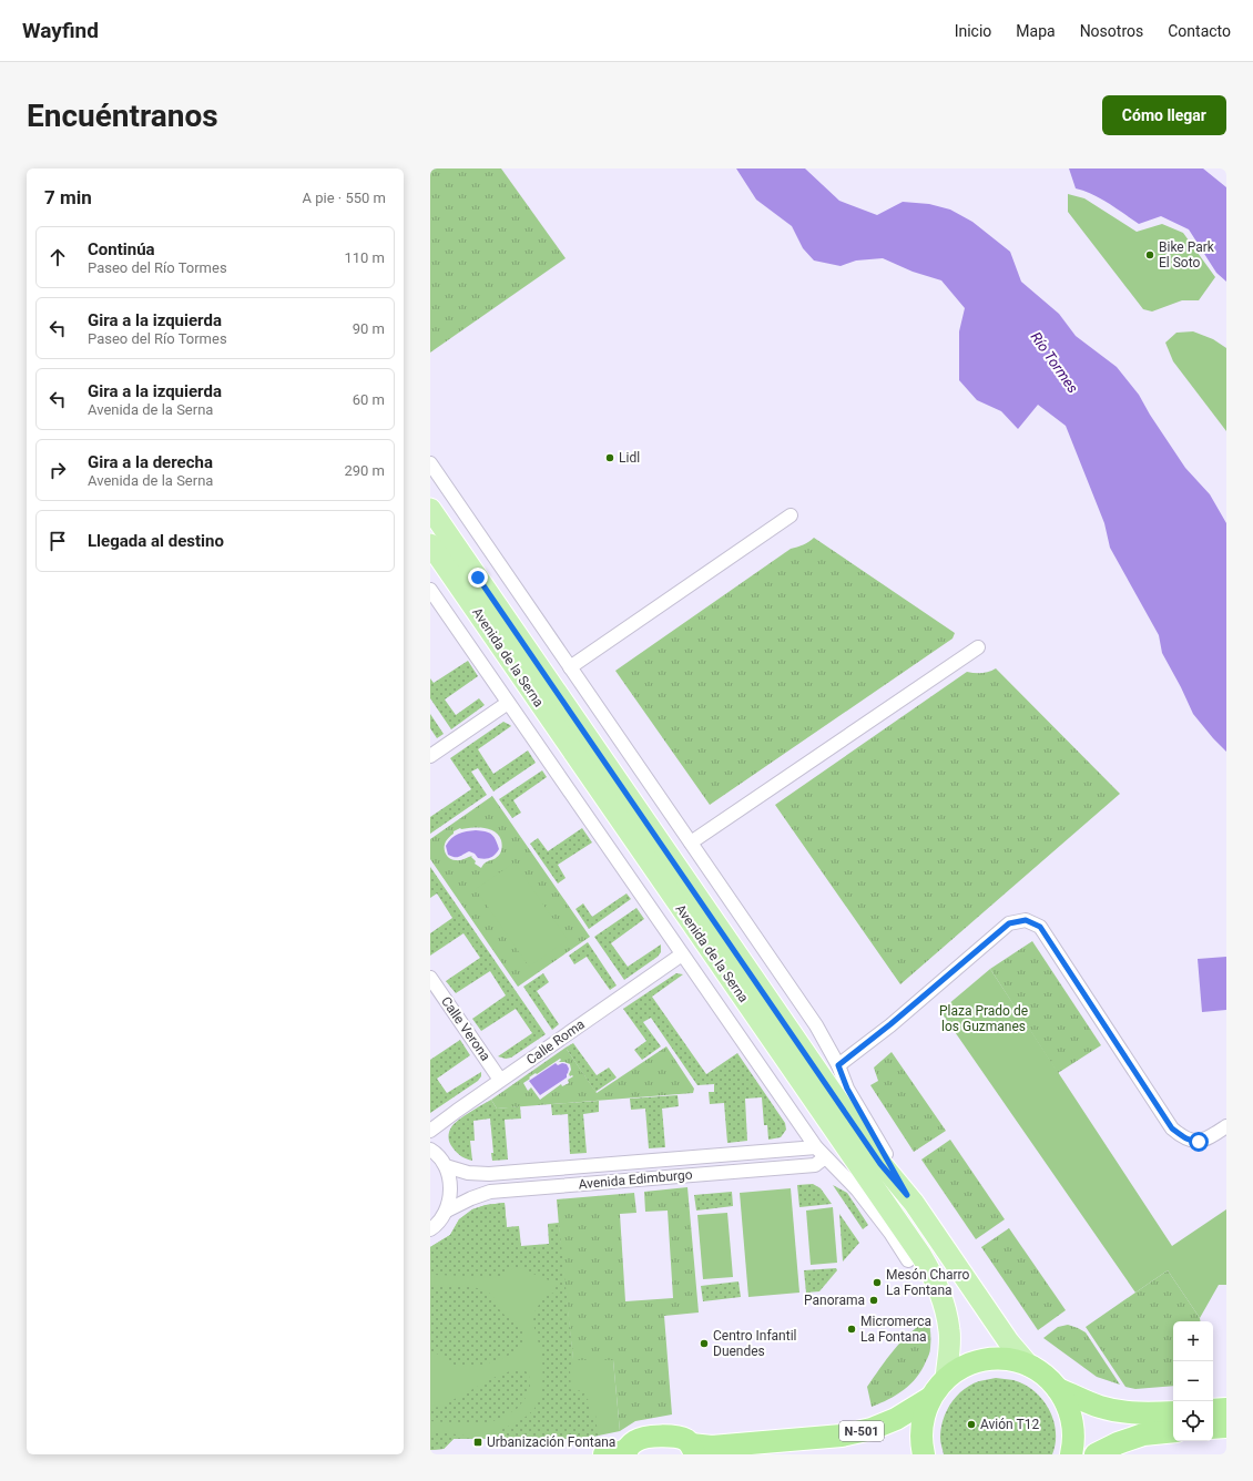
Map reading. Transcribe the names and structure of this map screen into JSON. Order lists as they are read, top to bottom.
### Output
{
  "streets": {
    "highway": ["N-501"],
    "main road": ["Avenida de la Serna"],
    "street": ["Calle Verona", "Calle Roma", "Avenida Edimburgo"]
  },
  "crossings": [
    ["Avenida de la Serna", "Calle Roma"],
    ["Avenida de la Serna", "Avenida Edimburgo"],
    ["Avenida de la Serna", "N-501"],
    ["Calle Verona", "Calle Roma"]
  ],
  "water": ["Río Tormes"],
  "parks": ["Plaza Prado de los Guzmanes"],
  "places": {
    "other": [
      "Bike Park El Soto",
      "Lidl",
      "Mesón Charro La Fontana",
      "Panorama",
      "Micromerca La Fontana",
      "Centro Infantil Duendes",
      "Avión T12"
    ],
    "transit": ["Urbanización Fontana"]
  },
  "page": {
    "header": "Wayfind",
    "nav": [
      "Inicio",
      "Mapa",
      "Nosotros",
      "Contacto"
    ],
    "buttons": "Cómo llegar",
    "title": "Encuéntranos",
    "heading": ["7 min", "A pie · 550 m"],
    "list": [
      ["Continúa", "Paseo del Río Tormes", "110 m"],
      ["Gira a la izquierda", "Paseo del Río Tormes", "90 m"],
      ["Gira a la izquierda", "Avenida de la Serna", "60 m"],
      ["Gira a la derecha", "Avenida de la Serna", "290 m"],
      "Llegada al destino"
    ],
    "map_buttons": ["+", "−"]
  }
}
